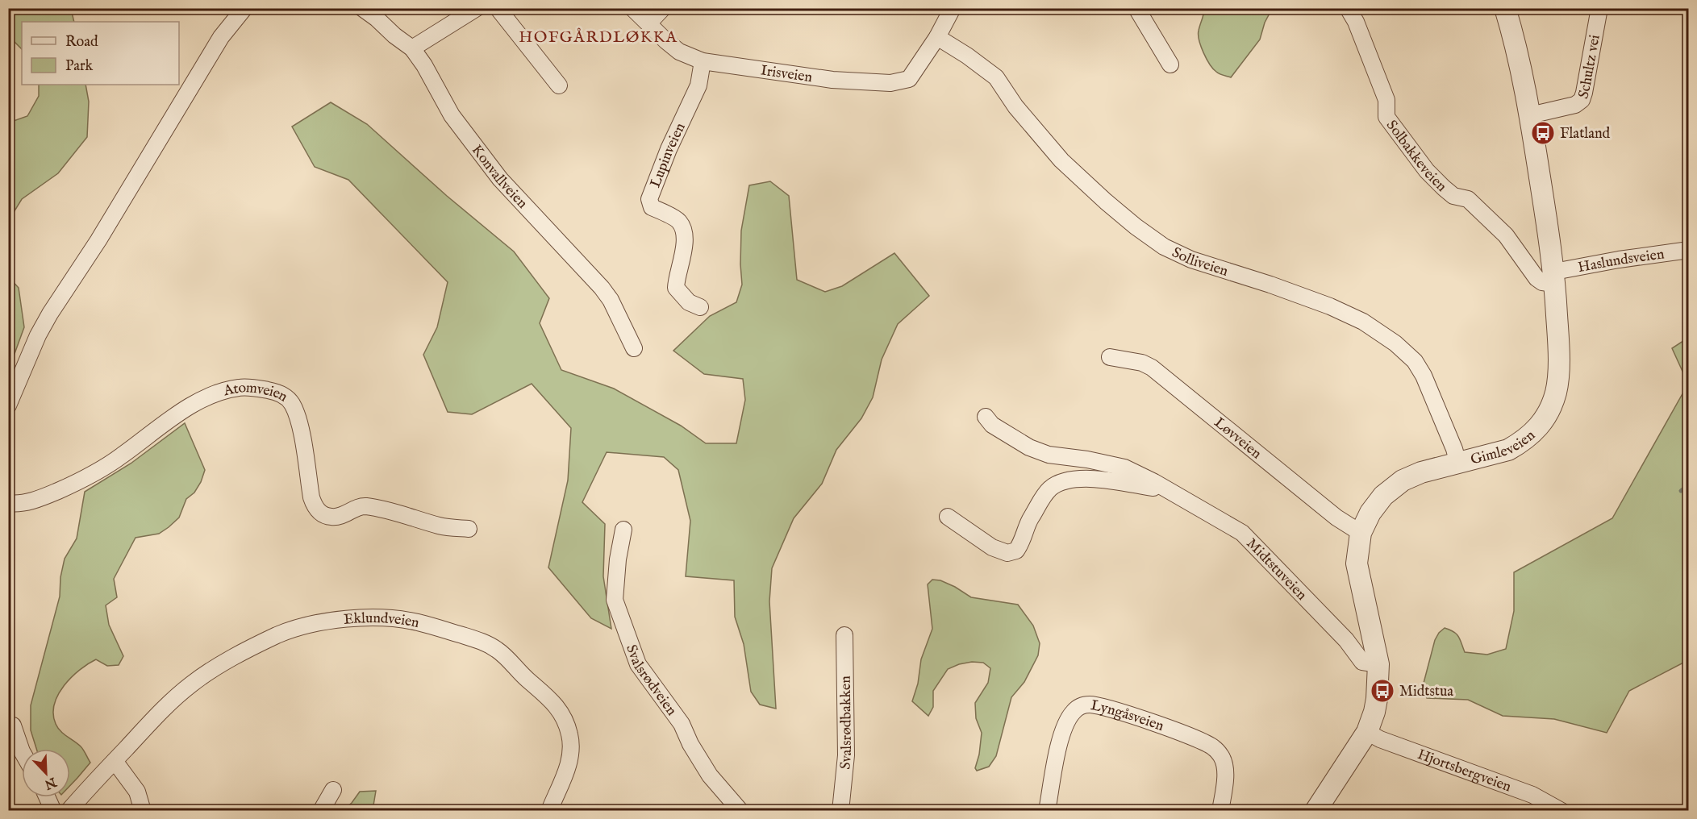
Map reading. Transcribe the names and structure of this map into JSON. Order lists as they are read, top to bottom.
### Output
{
  "streets": {
    "street": [
      "Schultz vei",
      "Irisveien",
      "Solbakkeveien",
      "Lupinveien",
      "Konvallveien",
      "Solliveien",
      "Haslundsveien",
      "Atomveien",
      "Løvveien",
      "Gimleveien",
      "Midtstuveien",
      "Eklundveien",
      "Svalsrødveien",
      "Lyngåsveien",
      "Svalsrødbakken",
      "Hjortsbergveien"
    ]
  },
  "crossings": [
    ["Schultz vei", "Gimleveien"],
    ["Irisveien", "Lupinveien"],
    ["Irisveien", "Solliveien"],
    ["Solbakkeveien", "Haslundsveien"],
    ["Solbakkeveien", "Gimleveien"],
    ["Solliveien", "Gimleveien"],
    ["Haslundsveien", "Gimleveien"],
    ["Løvveien", "Gimleveien"],
    ["Gimleveien", "Midtstuveien"],
    ["Gimleveien", "Hjortsbergveien"]
  ],
  "districts": ["HOFGÅRDLØKKA"],
  "places": {
    "bus stop": ["Flatland", "Midtstua"]
  },
  "legend": ["Road", "Park"],
  "north": "bottom right"
}
